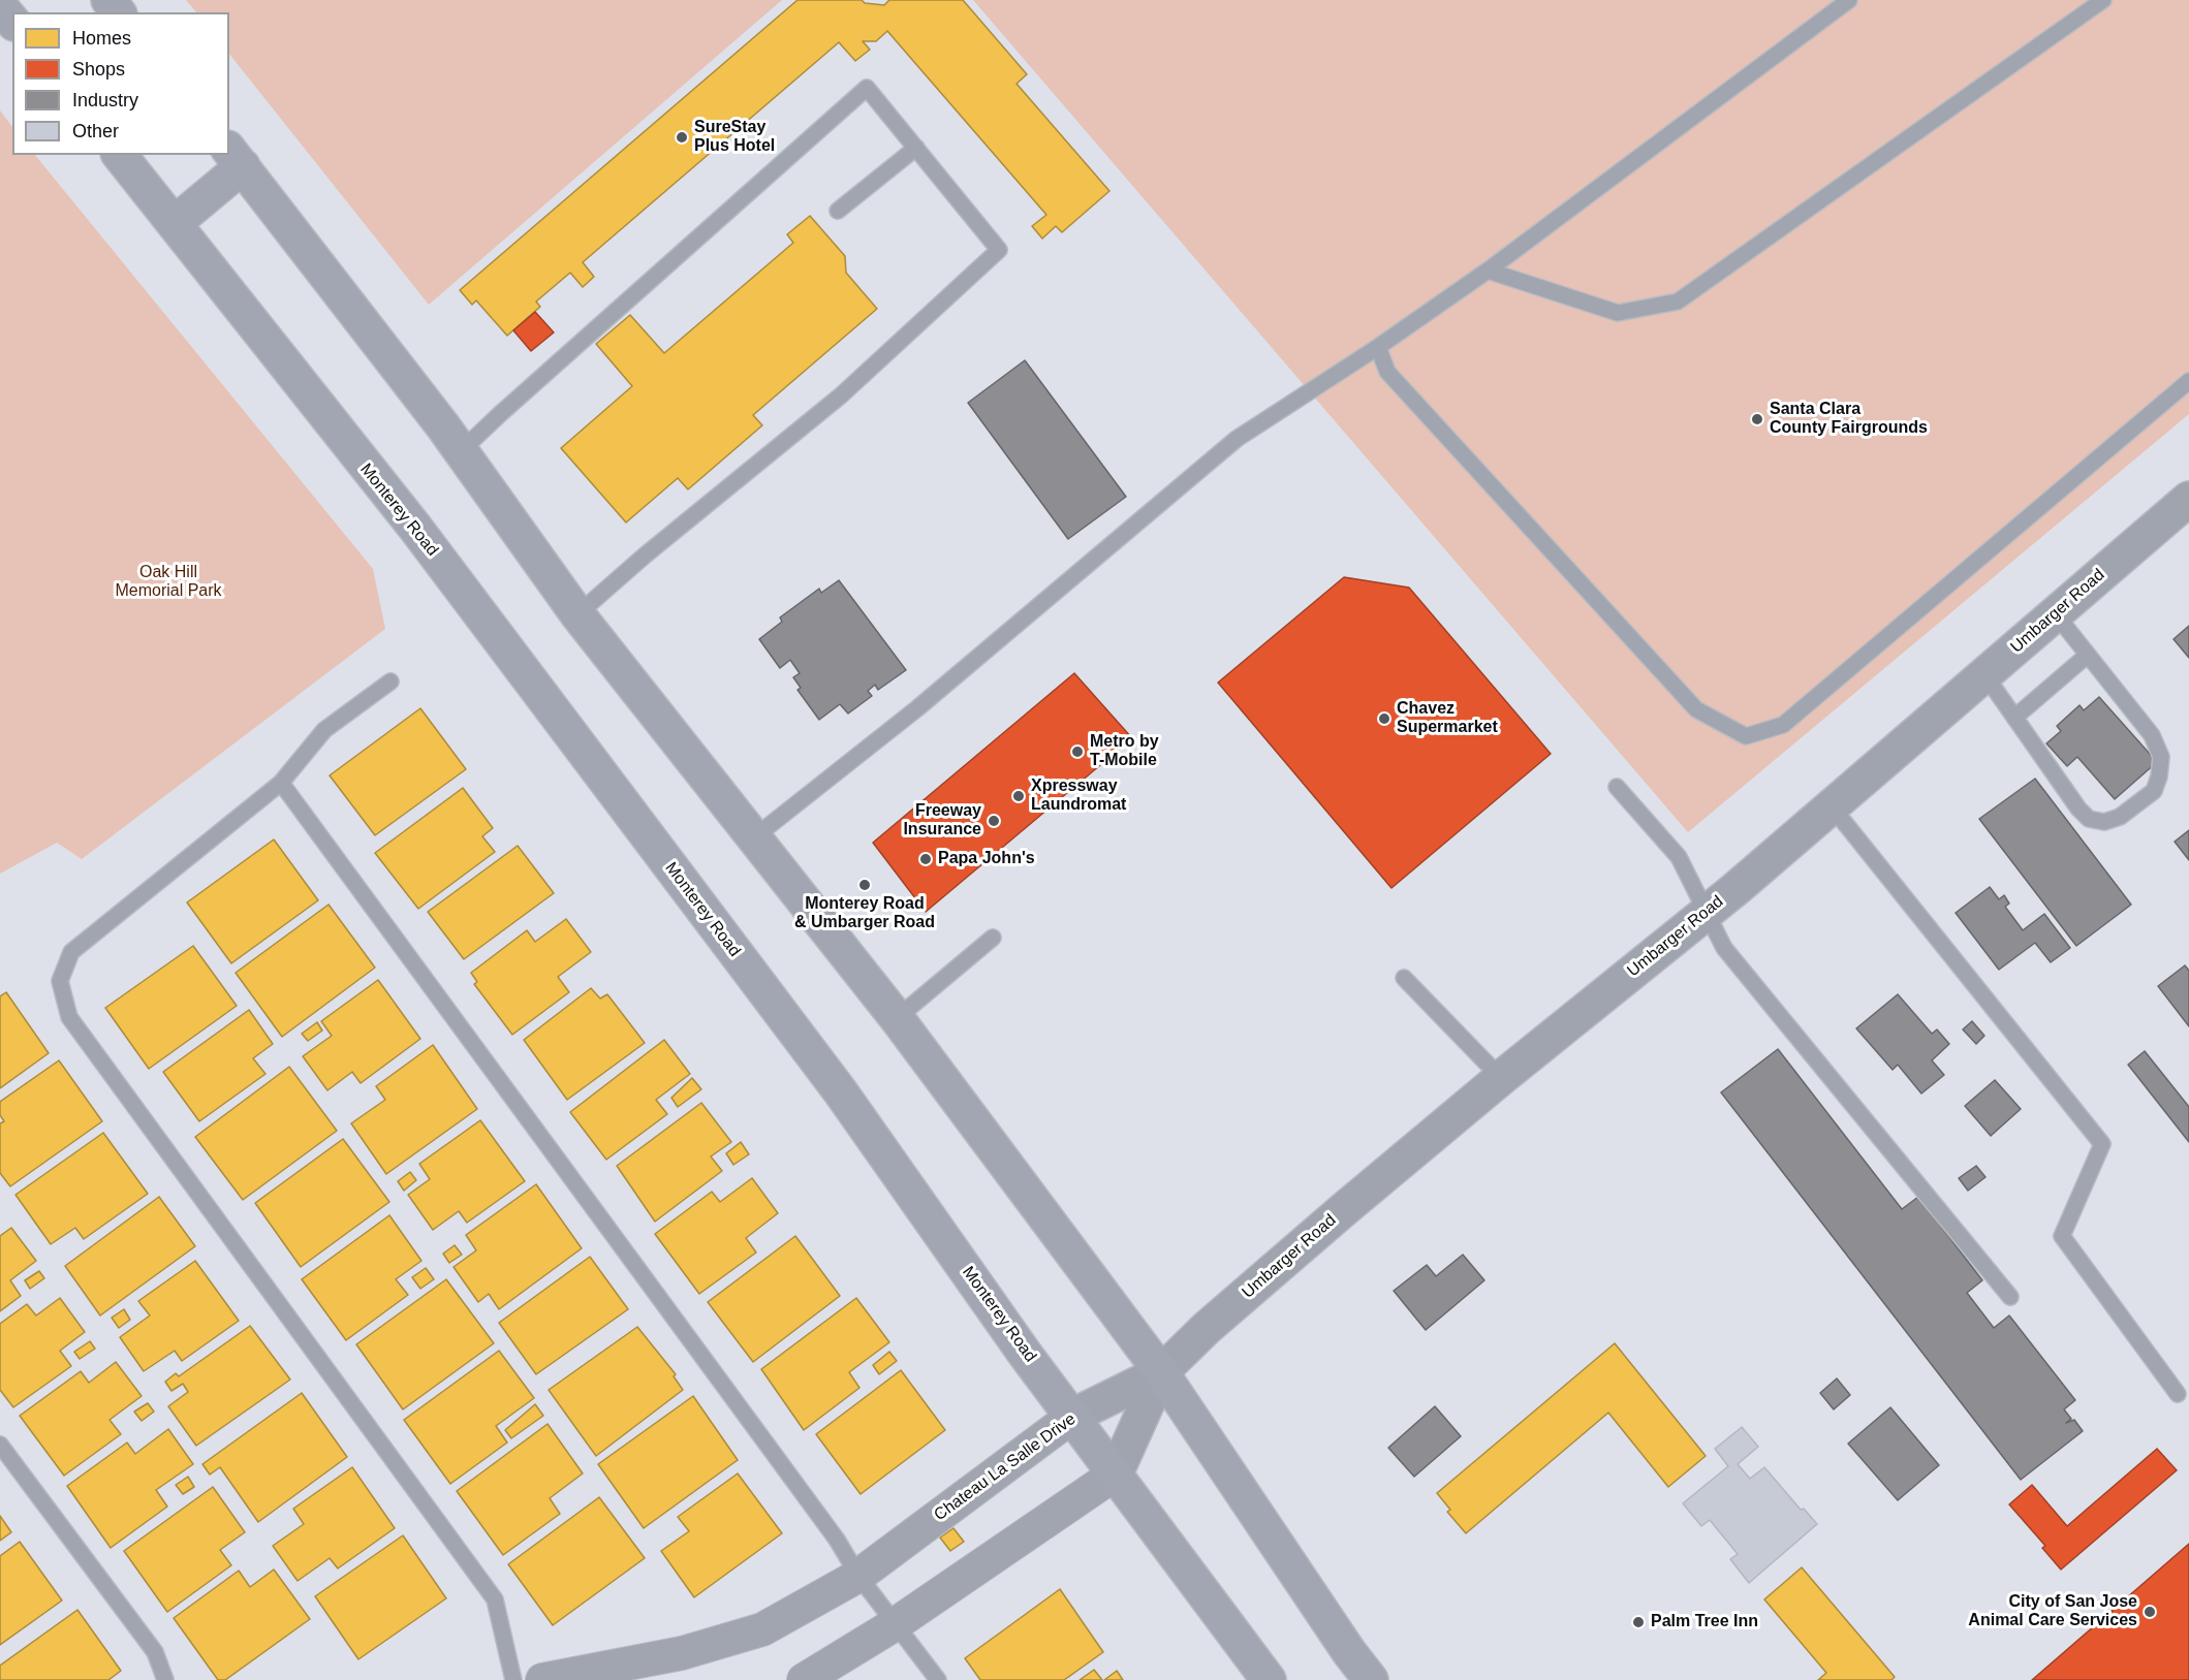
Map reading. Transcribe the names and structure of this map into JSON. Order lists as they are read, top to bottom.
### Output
{
  "streets": {
    "main road": ["Monterey Road"],
    "street": ["Umbarger Road", "Chateau La Salle Drive"]
  },
  "crossings": [
    ["Monterey Road", "Chateau La Salle Drive"],
    ["Umbarger Road", "Chateau La Salle Drive"]
  ],
  "parks": ["Oak Hill Memorial Park"],
  "places": [
    "SureStay Plus Hotel",
    "Santa Clara County Fairgrounds",
    "Chavez Supermarket",
    "Metro by T-Mobile",
    "Xpressway Laundromat",
    "Freeway Insurance",
    "Papa John's",
    "Monterey Road & Umbarger Road",
    "City of San Jose Animal Care Services",
    "Palm Tree Inn"
  ],
  "legend": [
    "Homes",
    "Shops",
    "Industry",
    "Other"
  ]
}
